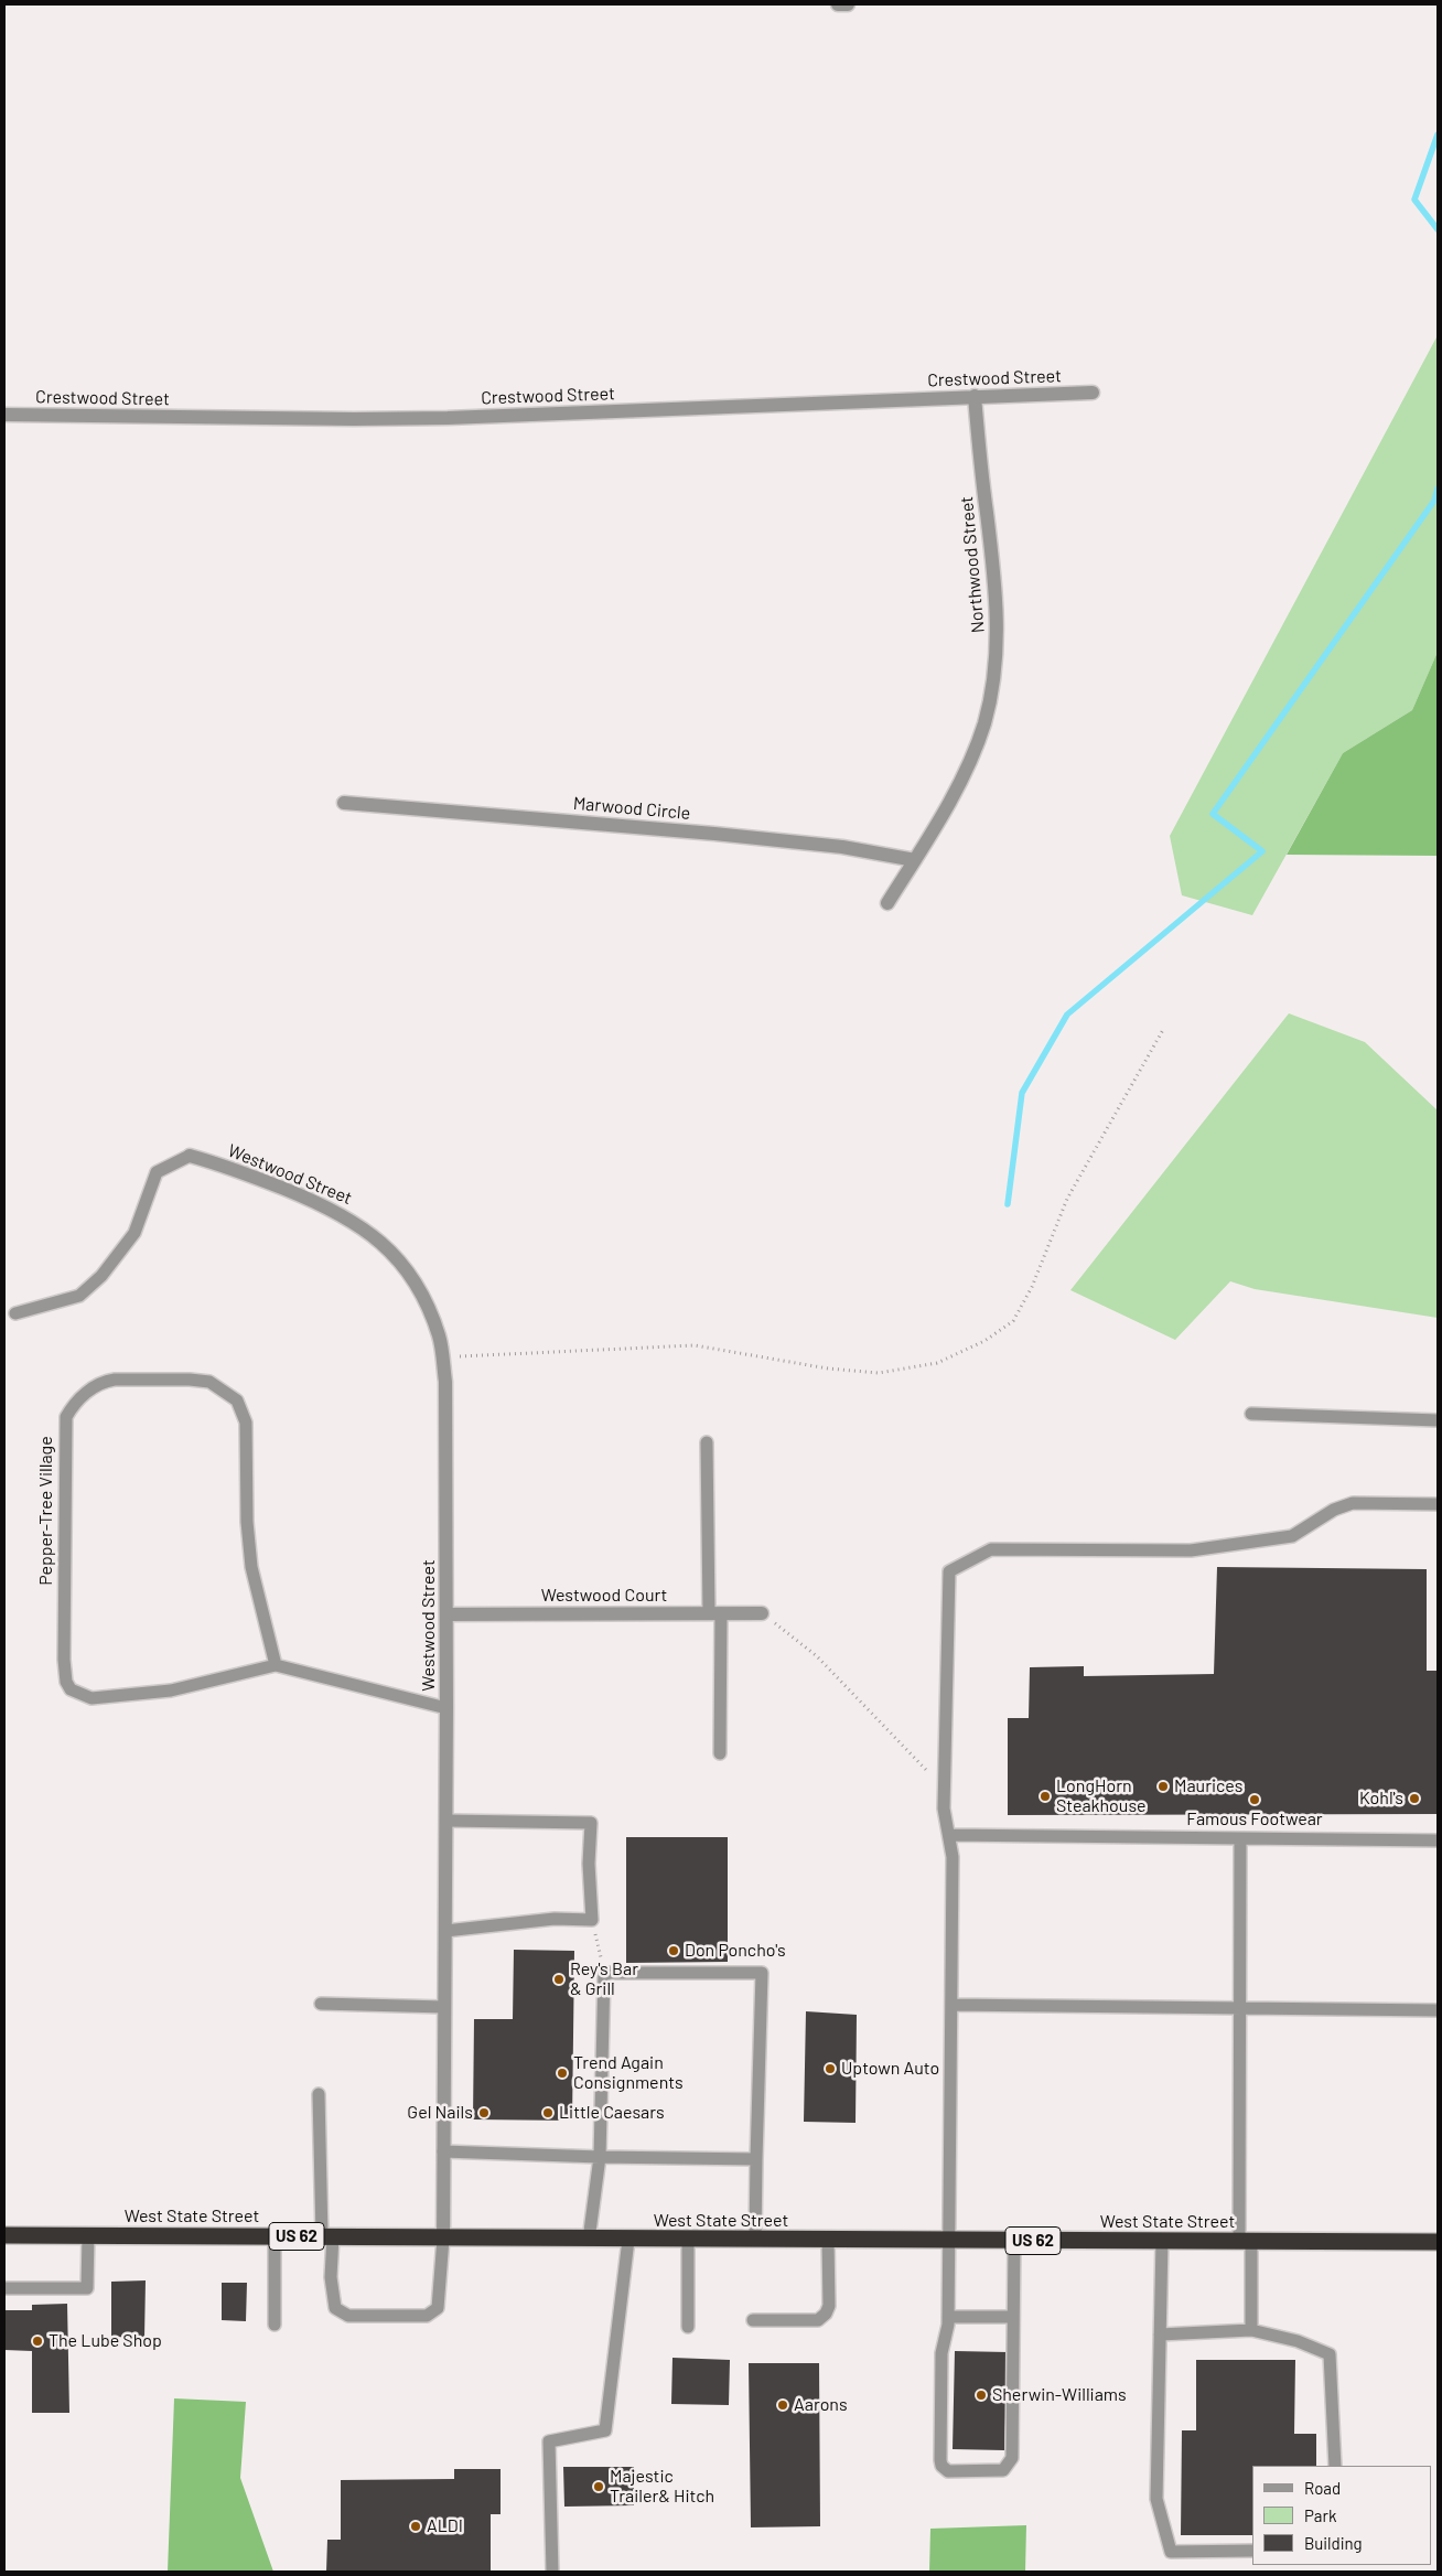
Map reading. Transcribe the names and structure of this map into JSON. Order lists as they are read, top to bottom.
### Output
{
  "streets": {
    "highway": ["West State Street", "US 62"],
    "street": [
      "Crestwood Street",
      "Northwood Street",
      "Marwood Circle",
      "Westwood Street",
      "Westwood Court"
    ],
    "lane": ["Pepper-Tree Village"]
  },
  "crossings": [
    ["Crestwood Street", "Northwood Street"],
    ["Northwood Street", "Marwood Circle"],
    ["Westwood Street", "Pepper-Tree Village"],
    ["Westwood Street", "Westwood Court"],
    ["Westwood Street", "West State Street"]
  ],
  "places": [
    "Maurices",
    "LongHorn Steakhouse",
    "Kohl's",
    "Famous Footwear",
    "Don Poncho's",
    "Rey's Bar & Grill",
    "Uptown Auto",
    "Trend Again Consignments",
    "Gel Nails",
    "Little Caesars",
    "The Lube Shop",
    "Sherwin-Williams",
    "Aarons",
    "Majestic Trailer& Hitch",
    "ALDI"
  ],
  "legend": ["Road", "Park", "Building"]
}
